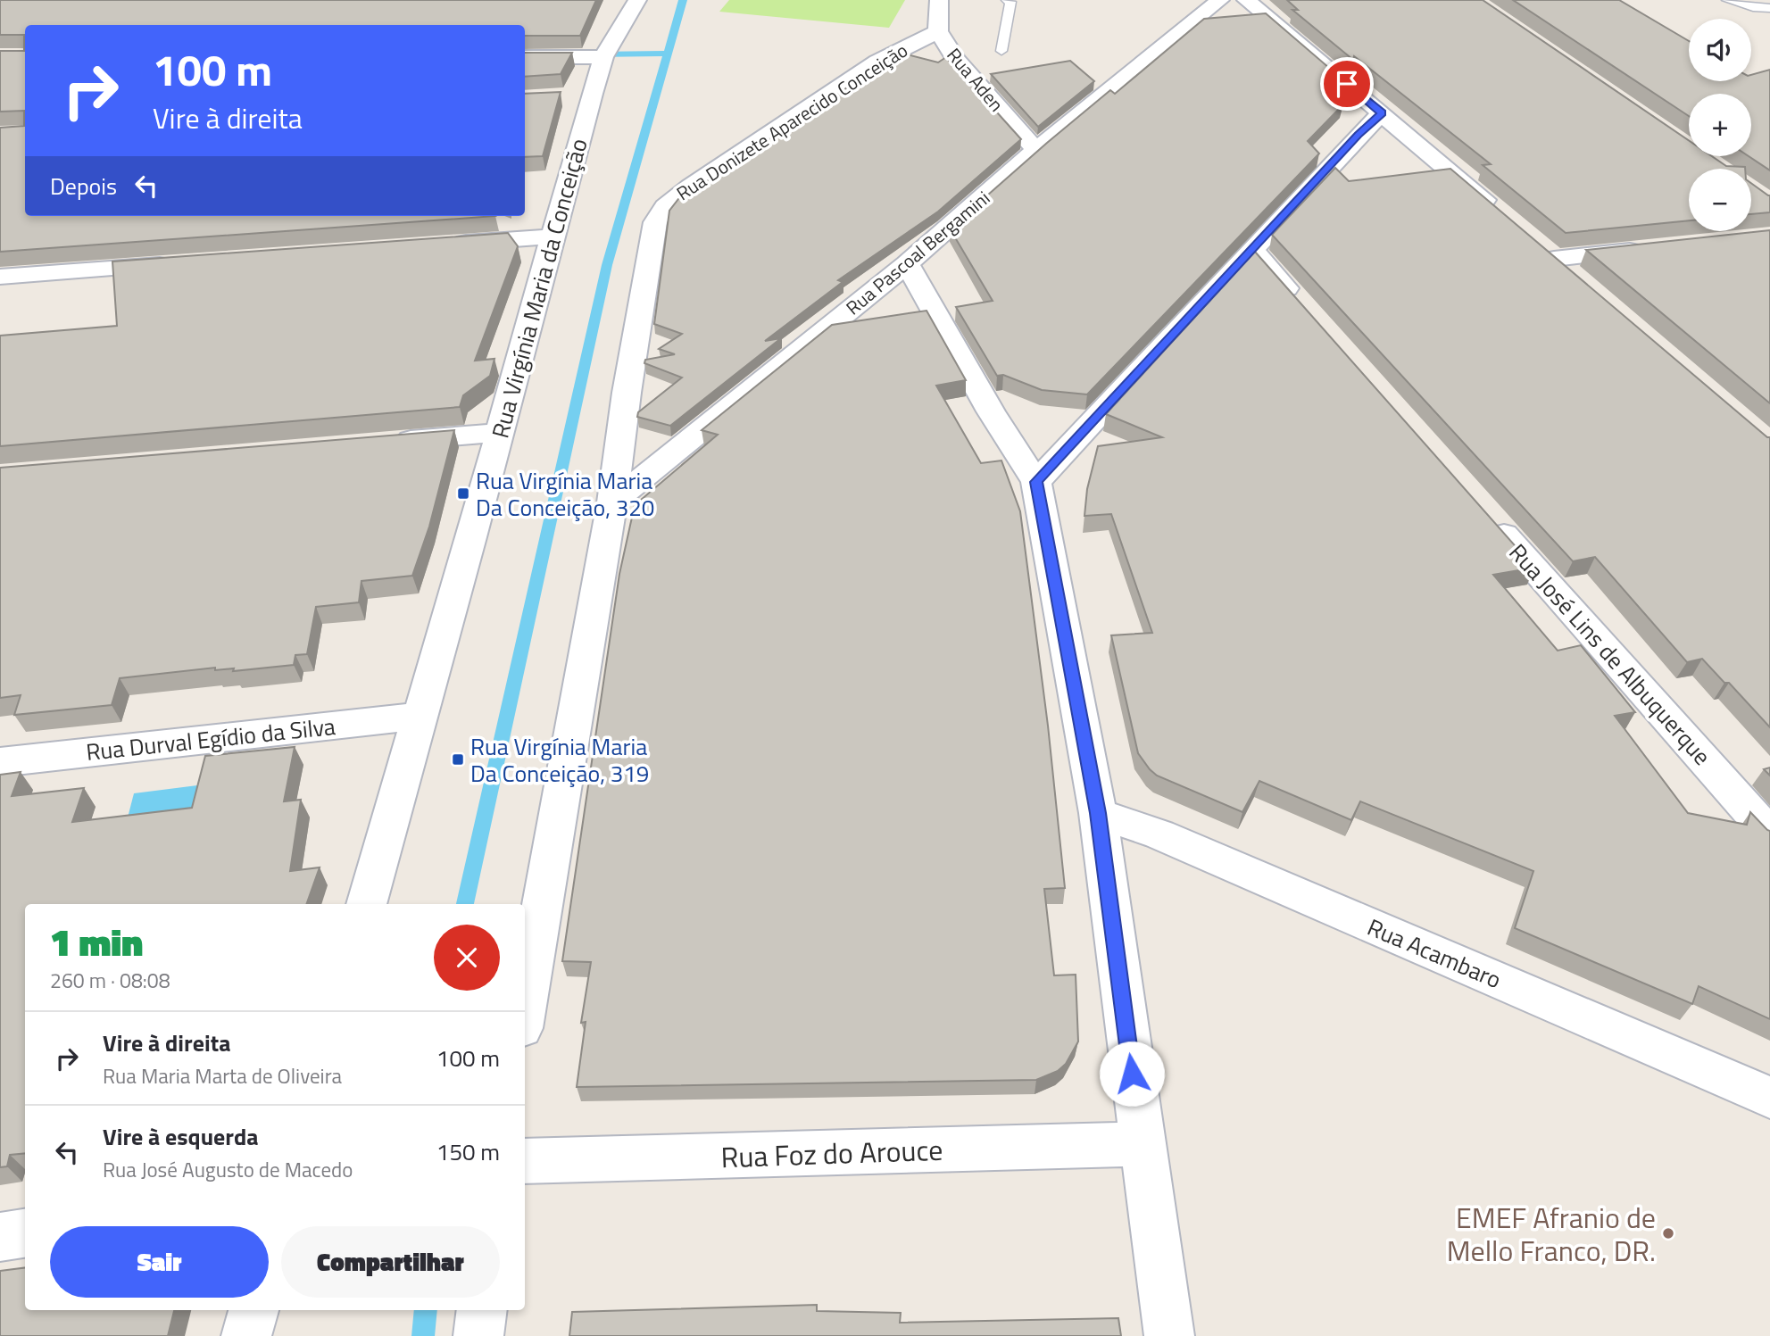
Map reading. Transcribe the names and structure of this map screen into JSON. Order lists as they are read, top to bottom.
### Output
{
  "streets": {
    "street": [
      "Rua Aden",
      "Rua Donizete Aparecido Conceição",
      "Rua Pascoal Bergamini",
      "Rua Virgínia Maria da Conceição",
      "Rua José Lins de Albuquerque",
      "Rua Durval Egídio da Silva",
      "Rua Acambaro",
      "Rua Foz do Arouce"
    ]
  },
  "crossings": [
    ["Rua Aden", "Rua Donizete Aparecido Conceição"],
    ["Rua Aden", "Rua Pascoal Bergamini"],
    ["Rua Donizete Aparecido Conceição", "Rua Pascoal Bergamini"],
    ["Rua Virgínia Maria da Conceição", "Rua Durval Egídio da Silva"]
  ],
  "places": {
    "transit": ["Rua Virgínia Maria Da Conceição, 320", "Rua Virgínia Maria Da Conceição, 319"],
    "other": ["EMEF Afranio de Mello Franco, DR."]
  },
  "page": {
    "map_buttons": ["+", "−"],
    "turn": ["100 m", "Vire à direita"],
    "then": "Depois",
    "heading": ["1 min", "260 m · 08:08"],
    "list": [
      {
        "name": "Vire à direita",
        "note": "Rua Maria Marta de Oliveira",
        "value": "100 m"
      },
      {
        "name": "Vire à esquerda",
        "note": "Rua José Augusto de Macedo",
        "value": "150 m"
      }
    ],
    "buttons": ["Sair", "Compartilhar"]
  }
}
